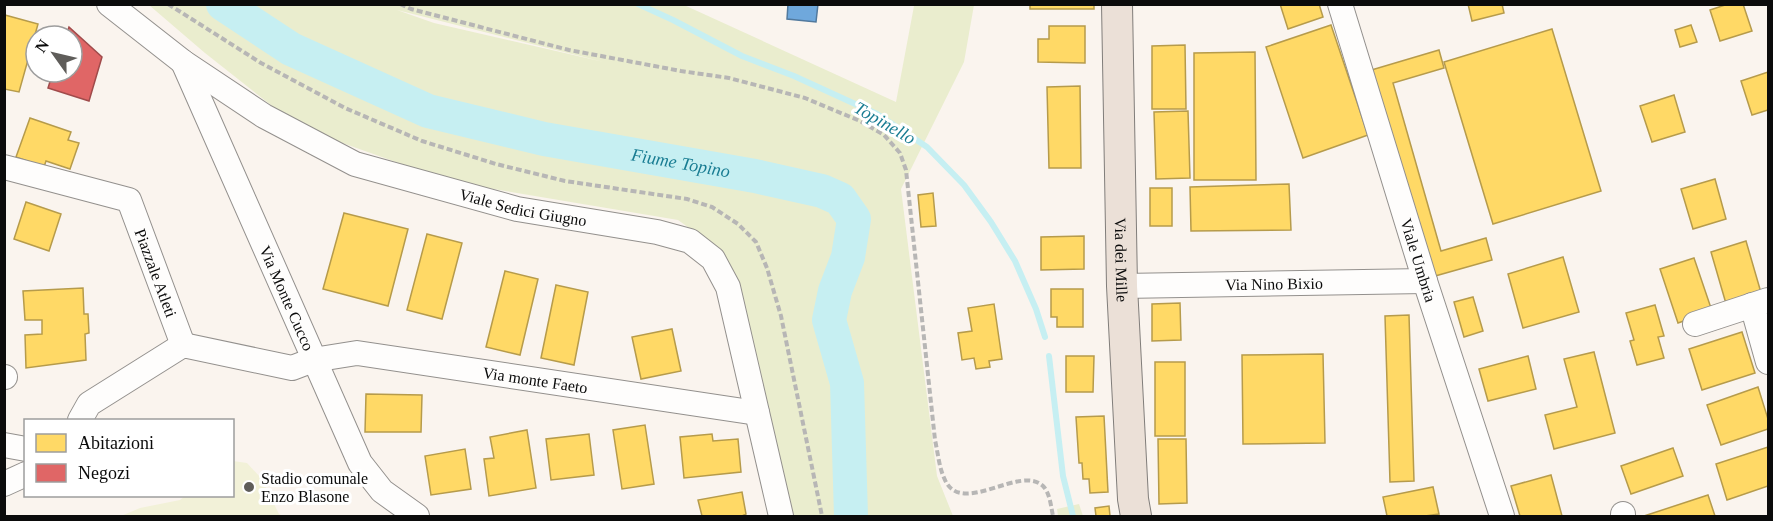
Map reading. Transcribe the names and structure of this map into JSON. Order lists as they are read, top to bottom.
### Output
{
  "streets": {
    "main road": ["Via dei Mille"],
    "street": [
      "Viale Sedici Giugno",
      "Viale Umbria",
      "Piazzale Atleti",
      "Via Nino Bixio",
      "Via Monte Cucco",
      "Via monte Faeto"
    ]
  },
  "crossings": [
    ["Viale Sedici Giugno", "Via Monte Cucco"],
    ["Viale Sedici Giugno", "Via monte Faeto"],
    ["Via dei Mille", "Via Nino Bixio"],
    ["Viale Umbria", "Via Nino Bixio"],
    ["Via Monte Cucco", "Via monte Faeto"]
  ],
  "water": ["Topinello", "Fiume Topino"],
  "places": ["Stadio comunale Enzo Blasone"],
  "legend": ["Abitazioni", "Negozi"],
  "north": "top left"
}
